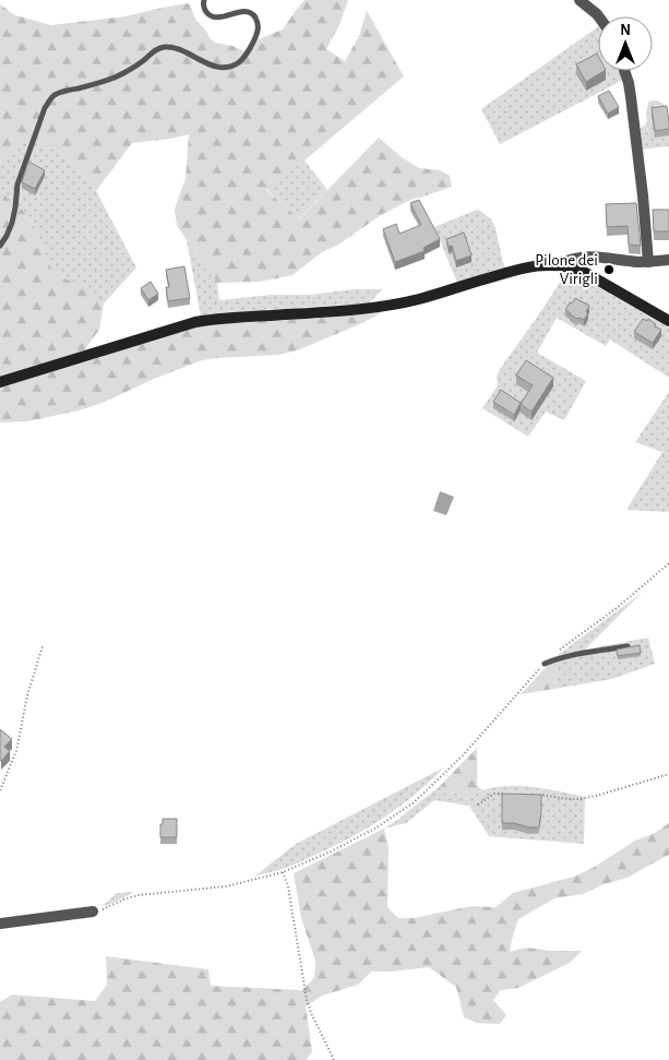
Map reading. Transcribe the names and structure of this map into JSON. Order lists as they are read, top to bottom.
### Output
{
  "places": ["Pilone dei Virigli"],
  "north": "top"
}
